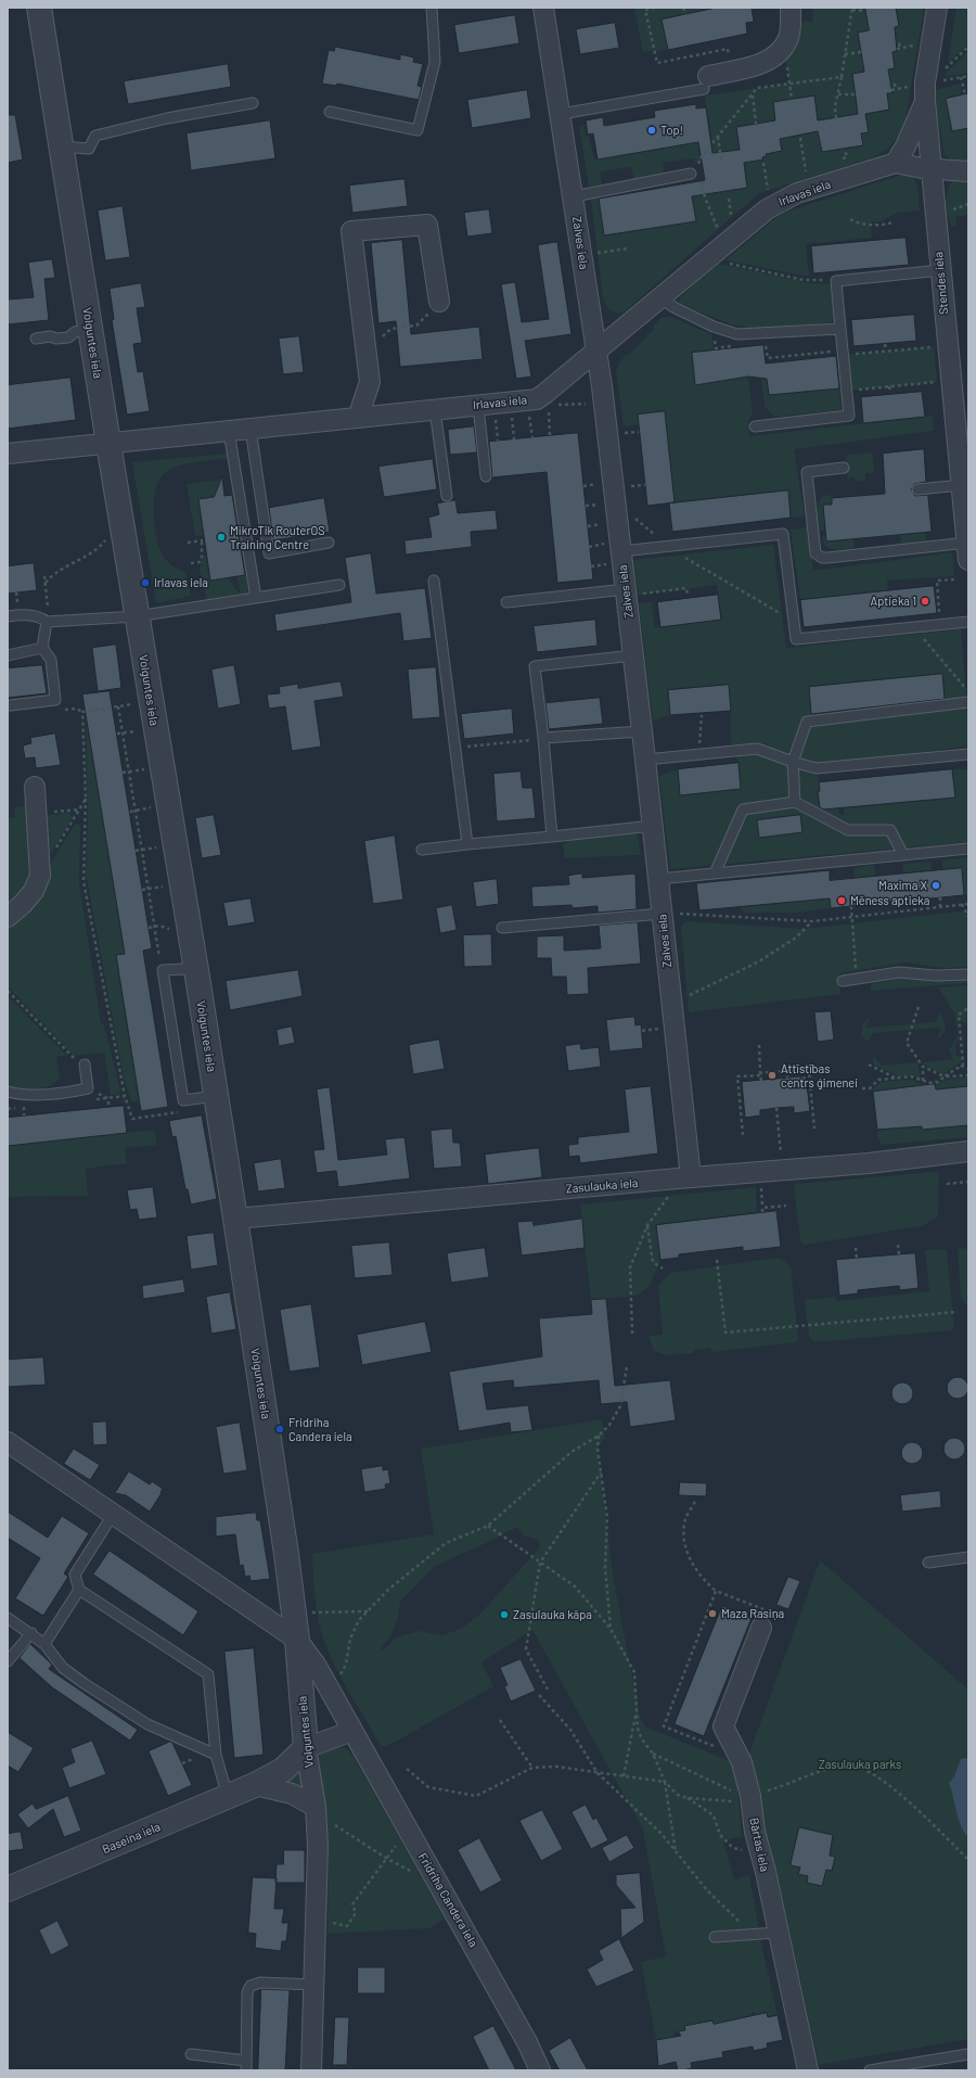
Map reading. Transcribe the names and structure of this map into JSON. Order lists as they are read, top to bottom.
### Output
{
  "streets": {
    "street": [
      "Irlavas iela",
      "Zalves iela",
      "Stendes iela",
      "Volguntes iela",
      "Zasulauka iela",
      "Baseina iela",
      "Bārtas iela",
      "Fridriha Candera iela"
    ]
  },
  "crossings": [
    ["Irlavas iela", "Zalves iela"],
    ["Irlavas iela", "Stendes iela"],
    ["Irlavas iela", "Volguntes iela"],
    ["Zalves iela", "Zasulauka iela"],
    ["Volguntes iela", "Zasulauka iela"],
    ["Volguntes iela", "Baseina iela"],
    ["Volguntes iela", "Fridriha Candera iela"]
  ],
  "parks": ["Zasulauka parks"],
  "places": [
    "Top!",
    "MikroTik RouterOS Training Centre",
    "Irlavas iela",
    "Aptieka 1",
    "Maxima X",
    "Mēness aptieka",
    "Attīstības centrs ģimenei",
    "Fridriha Candera iela",
    "Maza Rasiņa",
    "Zasulauka kāpa"
  ]
}
